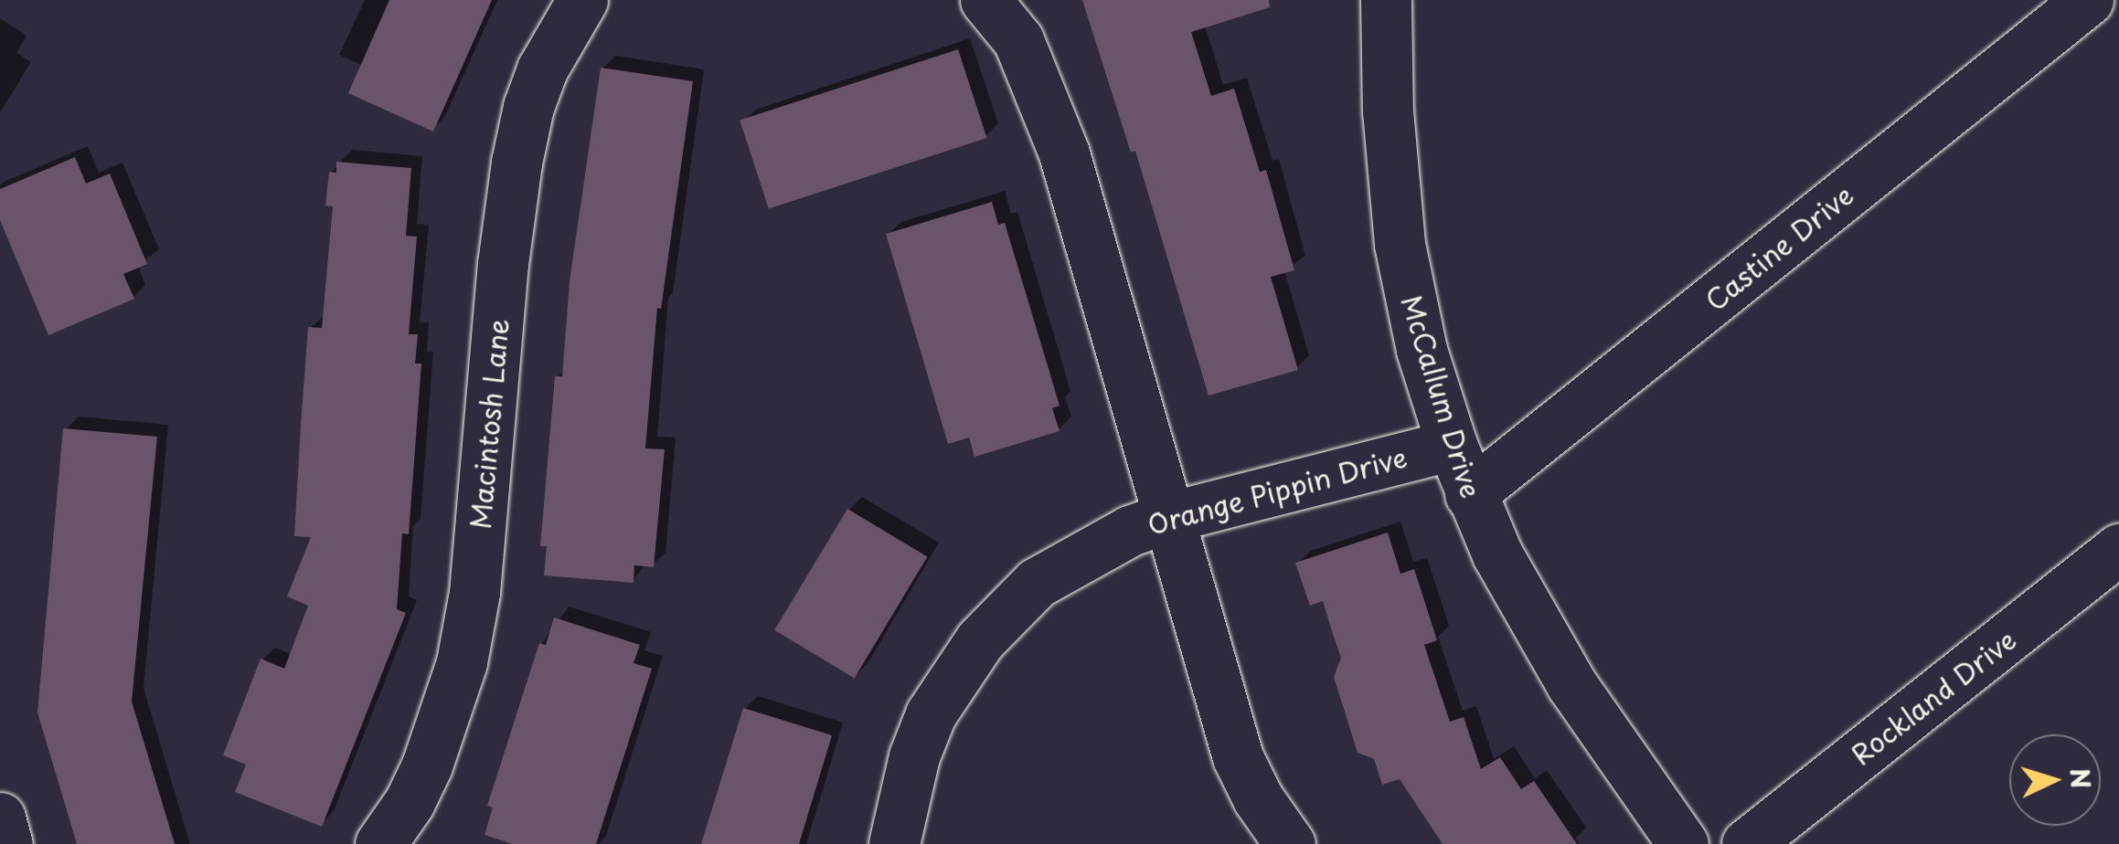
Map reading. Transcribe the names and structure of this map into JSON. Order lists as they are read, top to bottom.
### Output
{
  "streets": {
    "street": [
      "Castine Drive",
      "McCallum Drive",
      "Macintosh Lane",
      "Orange Pippin Drive",
      "Rockland Drive"
    ]
  },
  "crossings": [
    ["Castine Drive", "McCallum Drive"],
    ["McCallum Drive", "Orange Pippin Drive"]
  ],
  "north": "right"
}
